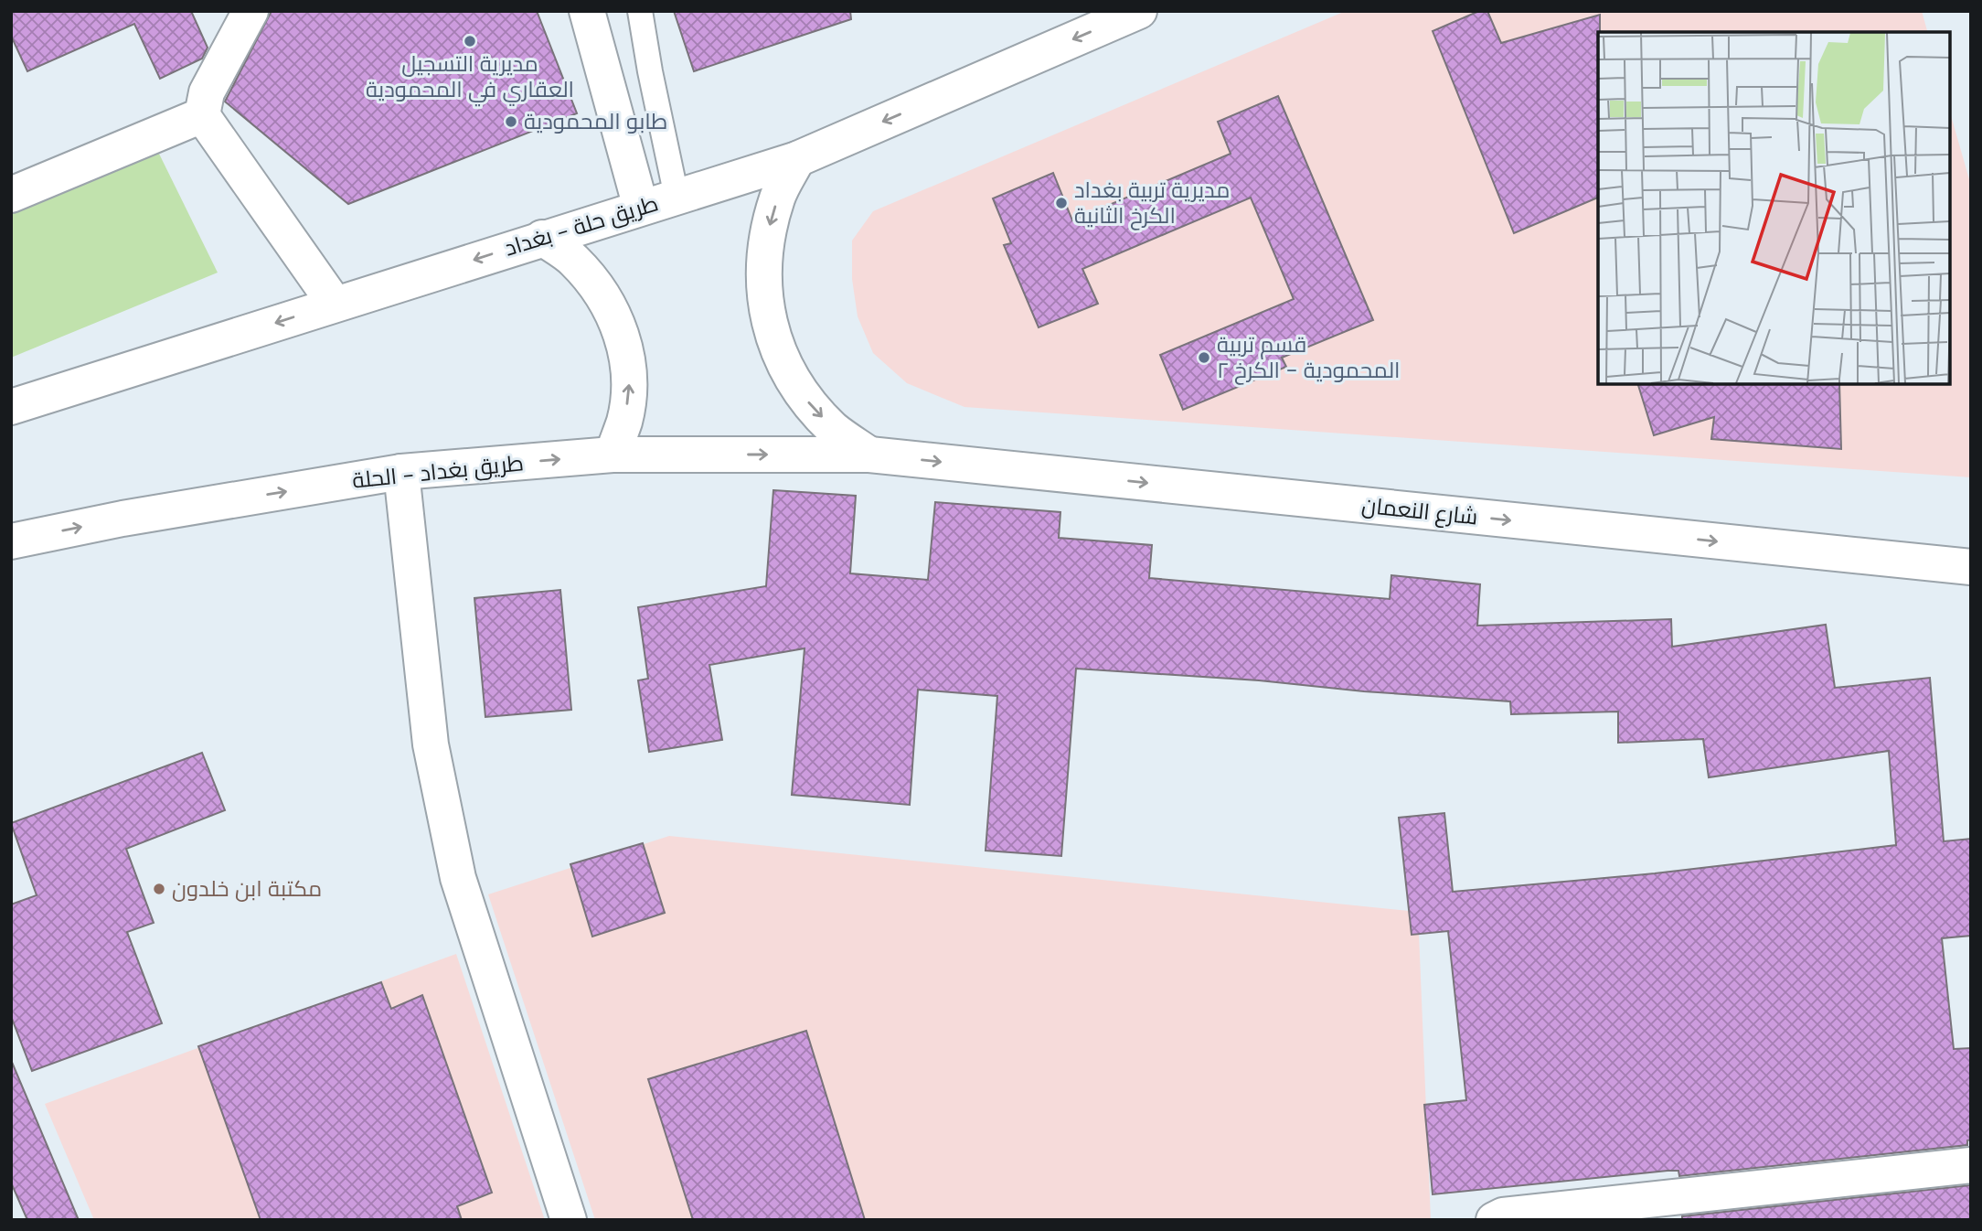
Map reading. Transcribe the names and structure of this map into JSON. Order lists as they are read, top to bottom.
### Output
{
  "streets": {
    "main road": ["طريق حلة - بغداد", "طريق بغداد - الحلة", "شارع النعمان"]
  },
  "crossings": [
    ["طريق بغداد - الحلة", "شارع النعمان"]
  ],
  "one_way": ["طريق حلة - بغداد", "طريق بغداد - الحلة", "شارع النعمان"],
  "places": [
    "مديرية التسجيل العقاري في المحمودية",
    "طابو المحمودية",
    "مديرية تربية بغداد الكرخ الثانية",
    "قسم تربية المحمودية - الكرخ ٢",
    "مكتبة ابن خلدون"
  ]
}
